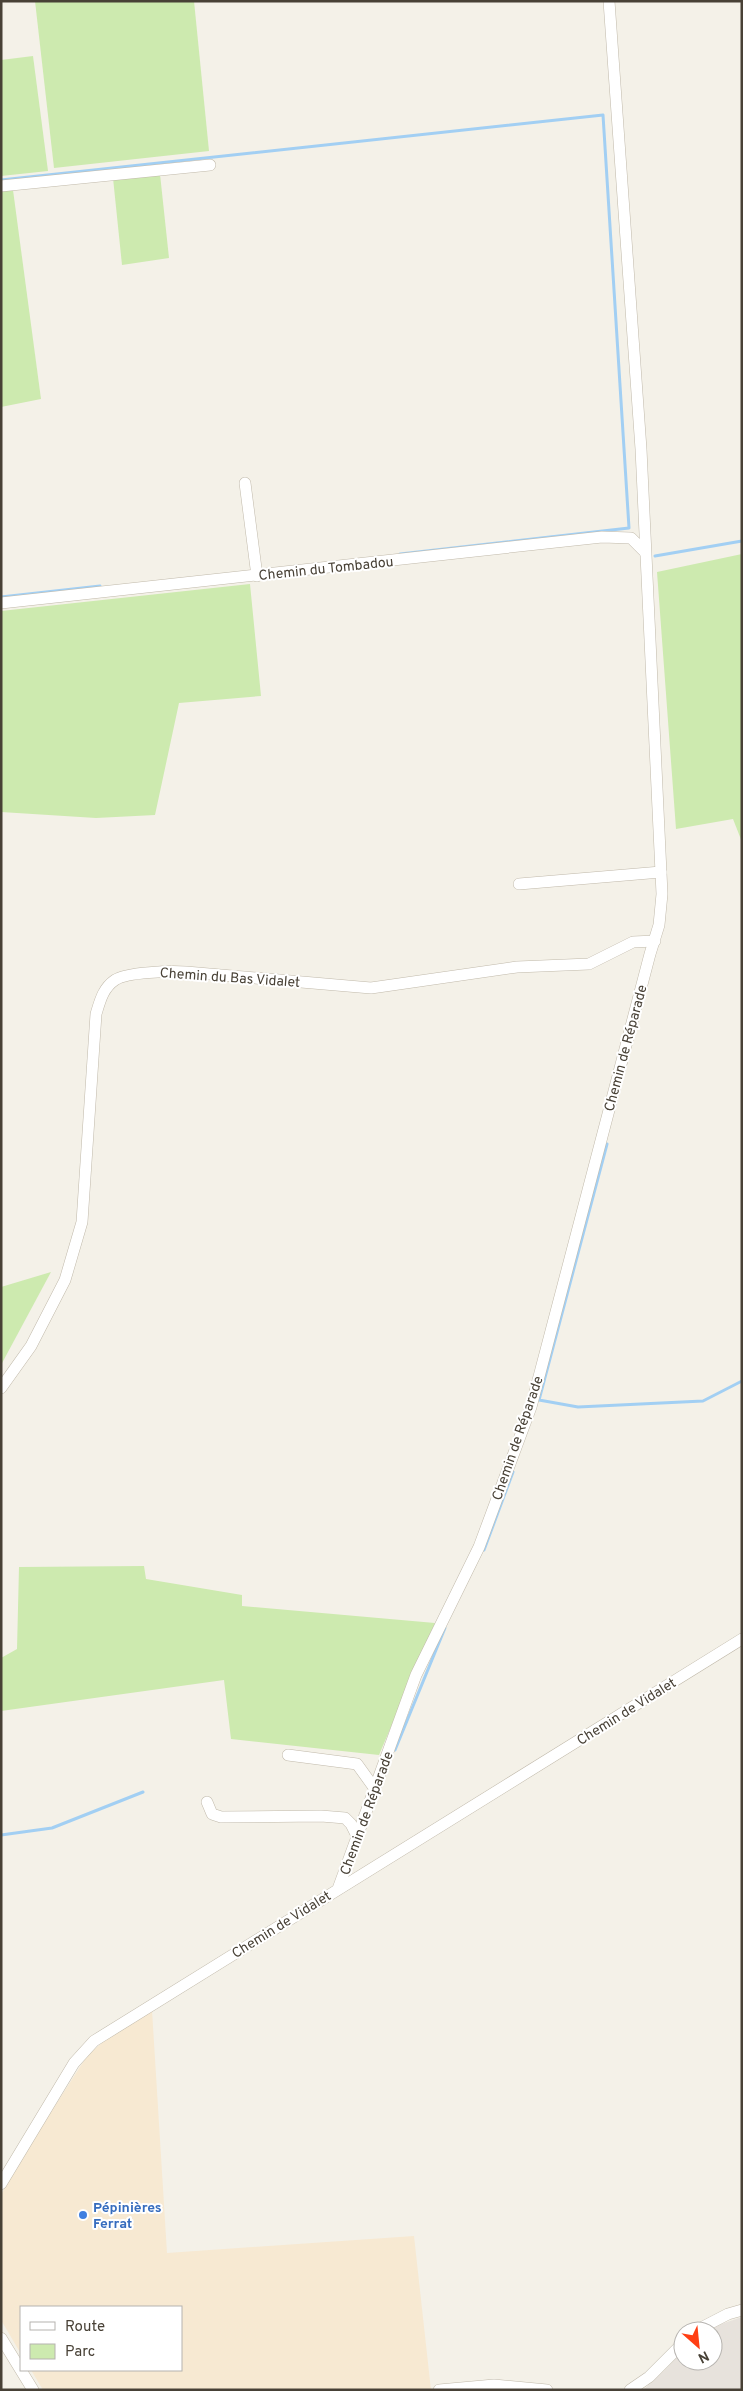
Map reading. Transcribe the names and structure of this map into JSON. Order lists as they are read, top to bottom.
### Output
{
  "streets": {
    "street": [
      "Chemin du Tombadou",
      "Chemin du Bas Vidalet",
      "Chemin de Réparade",
      "Chemin de Vidalet"
    ]
  },
  "crossings": [
    ["Chemin du Tombadou", "Chemin de Réparade"],
    ["Chemin du Bas Vidalet", "Chemin de Réparade"],
    ["Chemin de Réparade", "Chemin de Vidalet"]
  ],
  "places": ["Pépinières Ferrat"],
  "legend": ["Route", "Parc"],
  "north": "bottom right"
}
